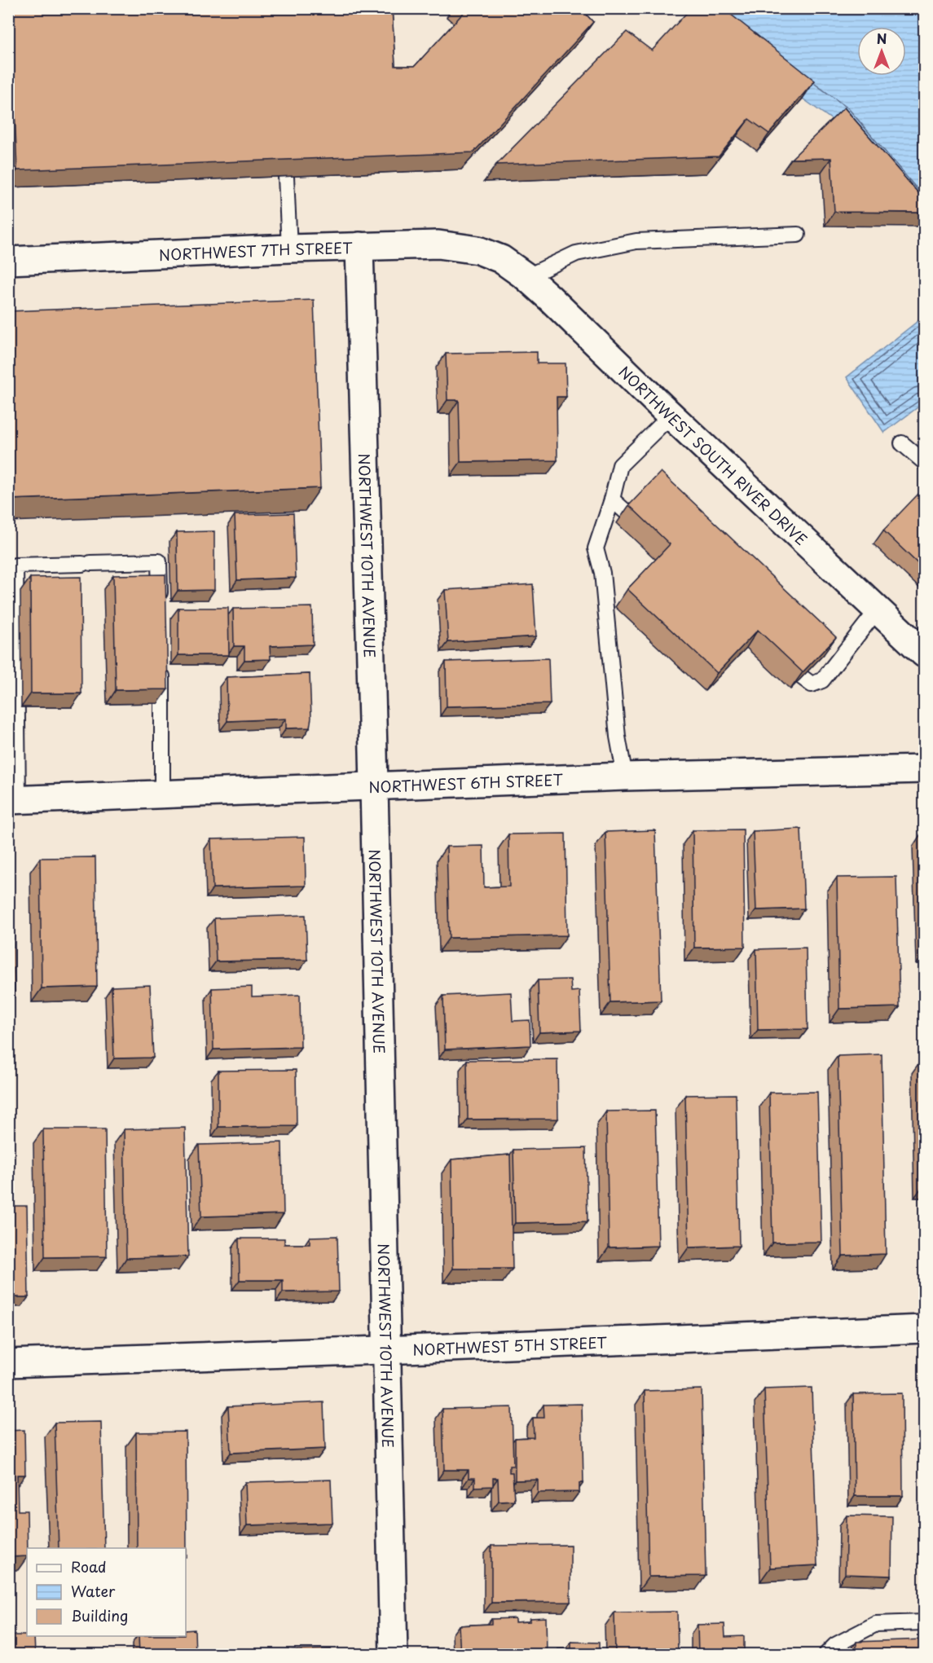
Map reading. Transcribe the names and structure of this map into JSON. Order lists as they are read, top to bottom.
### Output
{
  "streets": {
    "street": [
      "NORTHWEST 7TH STREET",
      "NORTHWEST SOUTH RIVER DRIVE",
      "NORTHWEST 10TH AVENUE",
      "NORTHWEST 6TH STREET",
      "NORTHWEST 5TH STREET"
    ]
  },
  "crossings": [
    ["NORTHWEST 7TH STREET", "NORTHWEST SOUTH RIVER DRIVE"],
    ["NORTHWEST 7TH STREET", "NORTHWEST 10TH AVENUE"],
    ["NORTHWEST 10TH AVENUE", "NORTHWEST 6TH STREET"],
    ["NORTHWEST 10TH AVENUE", "NORTHWEST 5TH STREET"]
  ],
  "legend": ["Road", "Water", "Building"],
  "north": "top"
}
